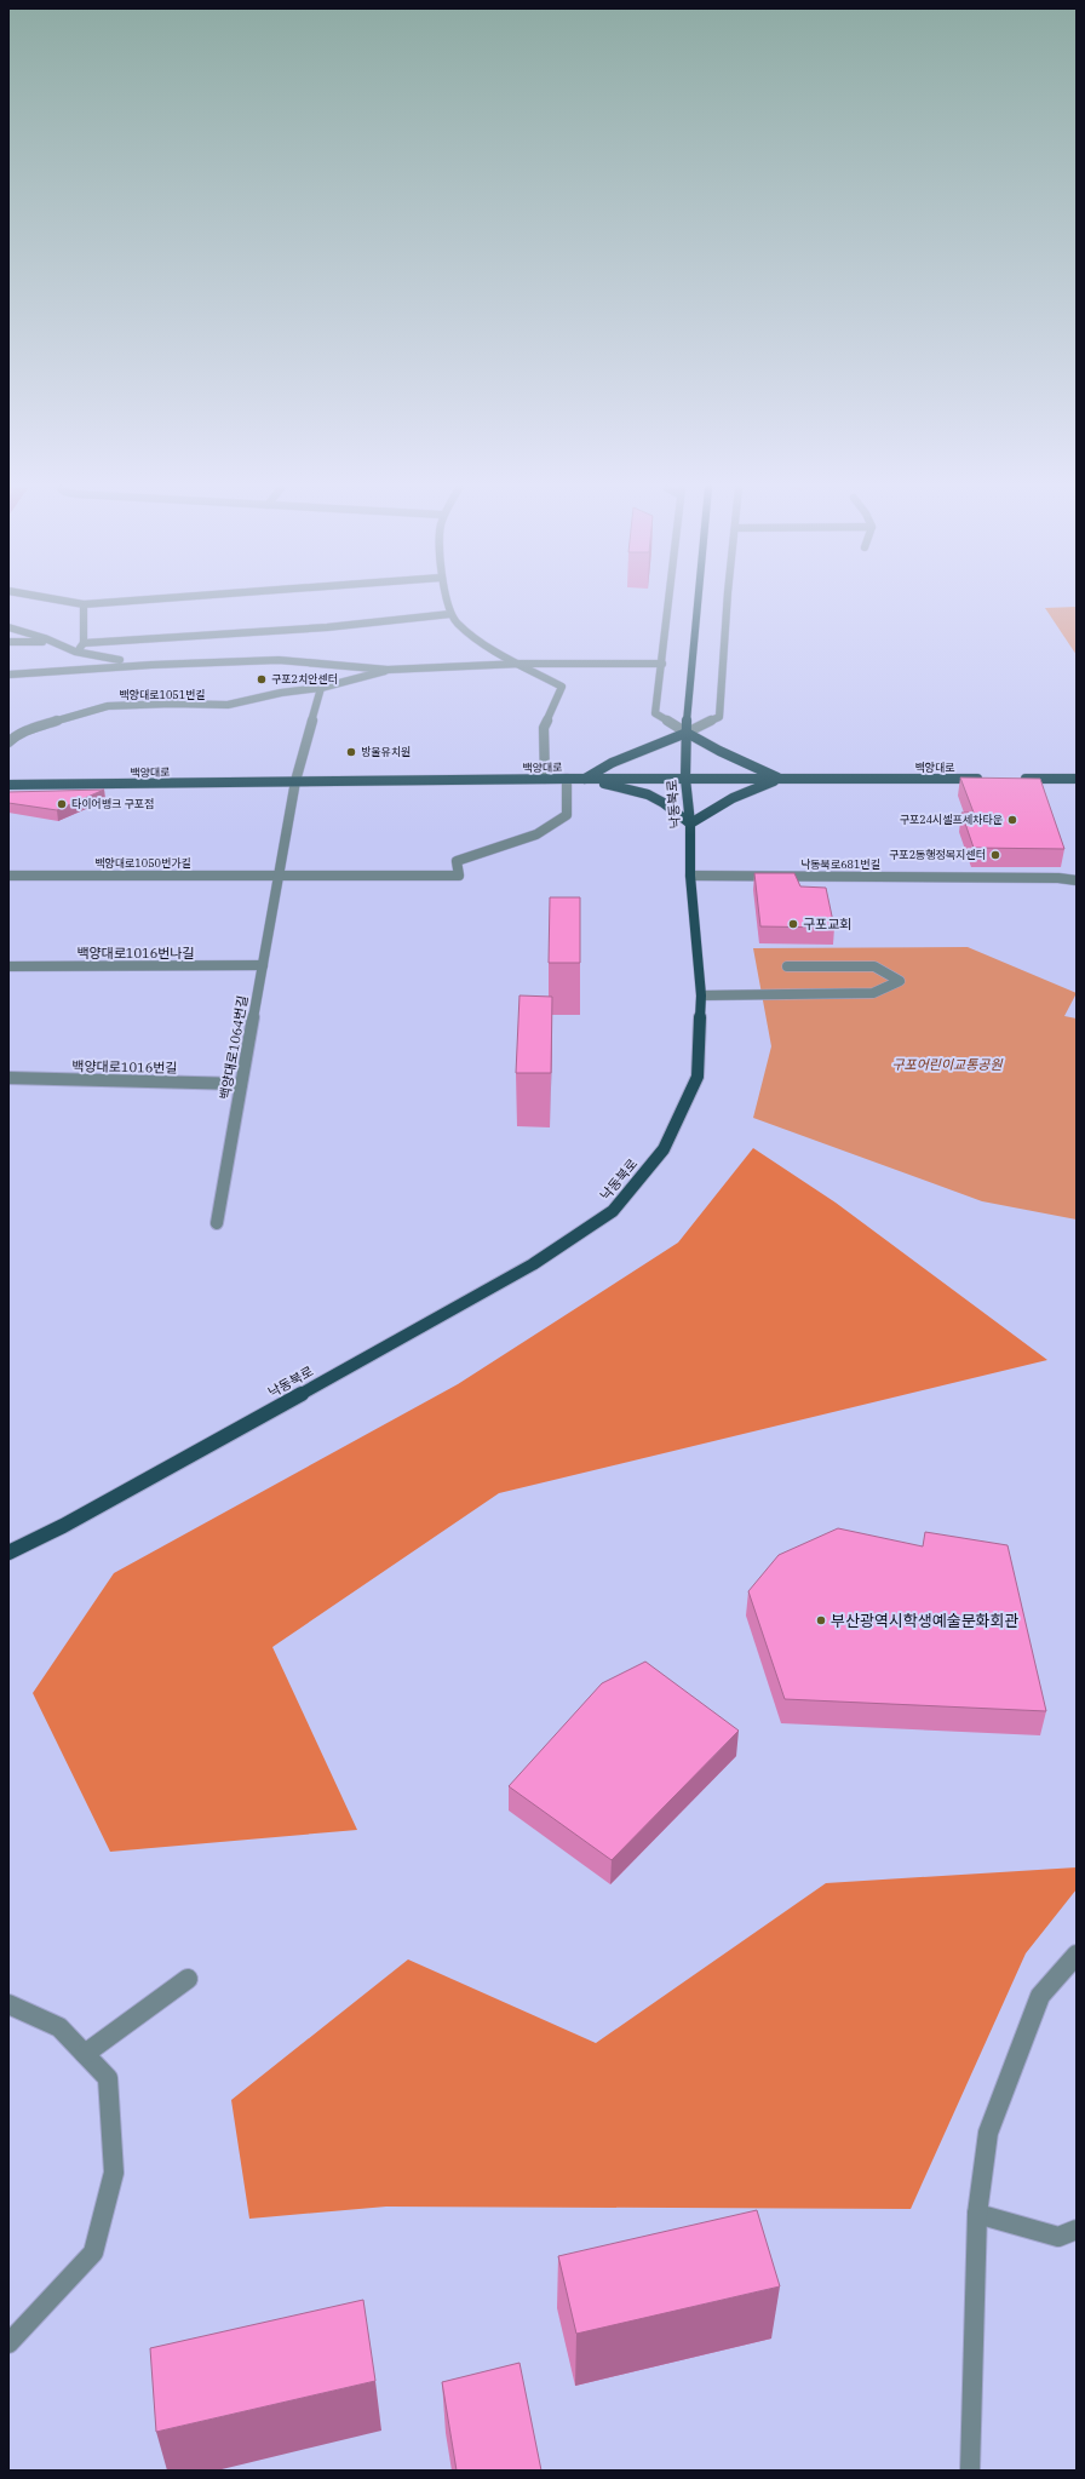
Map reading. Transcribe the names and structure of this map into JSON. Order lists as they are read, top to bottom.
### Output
{
  "streets": {
    "main road": ["백양대로", "낙동북로"],
    "street": [
      "백양대로1051번길",
      "백양대로1050번가길",
      "낙동북로681번길",
      "백양대로1016번나길",
      "백양대로1064번길",
      "백양대로1016번길"
    ]
  },
  "crossings": [
    ["백양대로1051번길", "백양대로1064번길"],
    ["백양대로", "낙동북로"],
    ["백양대로", "백양대로1064번길"],
    ["낙동북로", "낙동북로681번길"],
    ["백양대로1050번가길", "백양대로1064번길"],
    ["백양대로1016번나길", "백양대로1064번길"],
    ["백양대로1064번길", "백양대로1016번길"]
  ],
  "parks": ["구포어린이교통공원"],
  "places": [
    "구포2치안센터",
    "방울유치원",
    "타이어뱅크 구포점",
    "구포24시셀프세차타운",
    "구포2동행정복지센터",
    "구포교회",
    "부산광역시학생예술문화회관"
  ]
}
